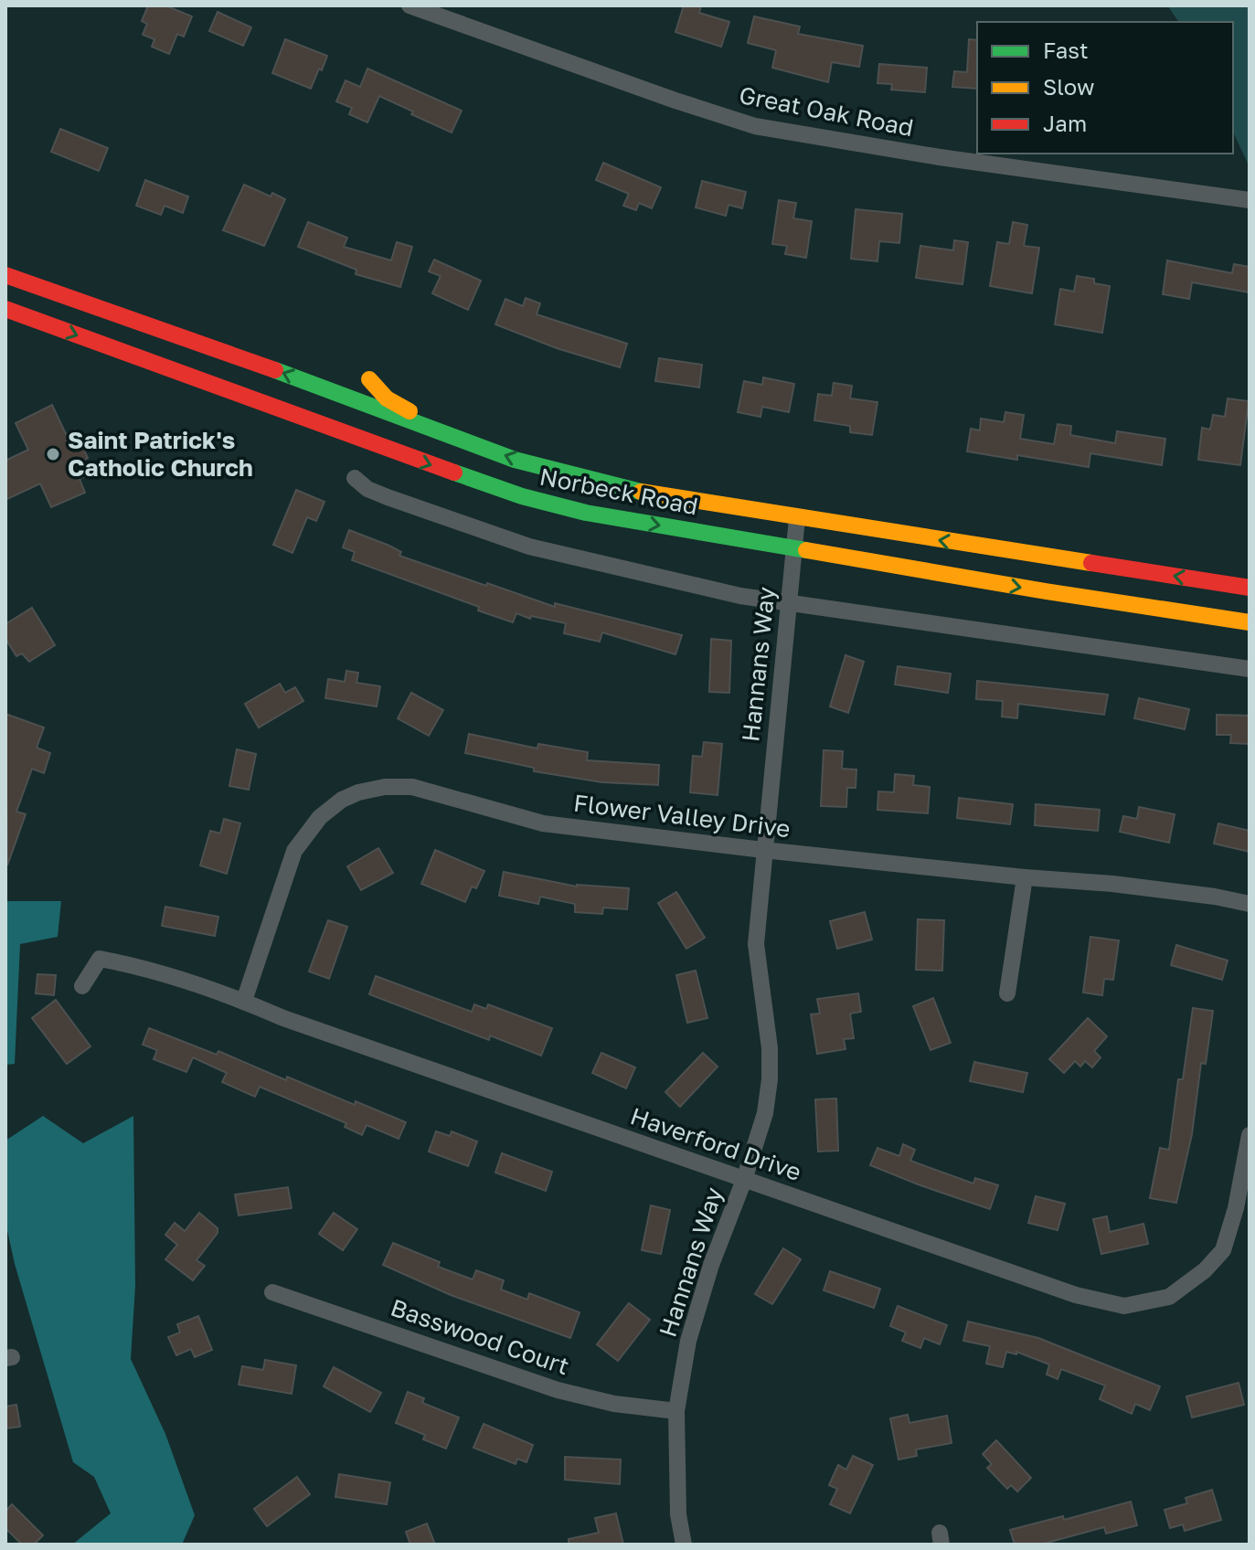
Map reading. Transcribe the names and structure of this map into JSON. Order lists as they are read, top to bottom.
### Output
{
  "streets": {
    "main road": ["Norbeck Road"],
    "street": [
      "Great Oak Road",
      "Hannans Way",
      "Flower Valley Drive",
      "Haverford Drive",
      "Basswood Court"
    ]
  },
  "crossings": [
    ["Norbeck Road", "Hannans Way"],
    ["Hannans Way", "Flower Valley Drive"],
    ["Hannans Way", "Haverford Drive"],
    ["Hannans Way", "Basswood Court"],
    ["Flower Valley Drive", "Haverford Drive"]
  ],
  "places": ["Saint Patrick's Catholic Church"],
  "legend": ["Fast", "Slow", "Jam"]
}
